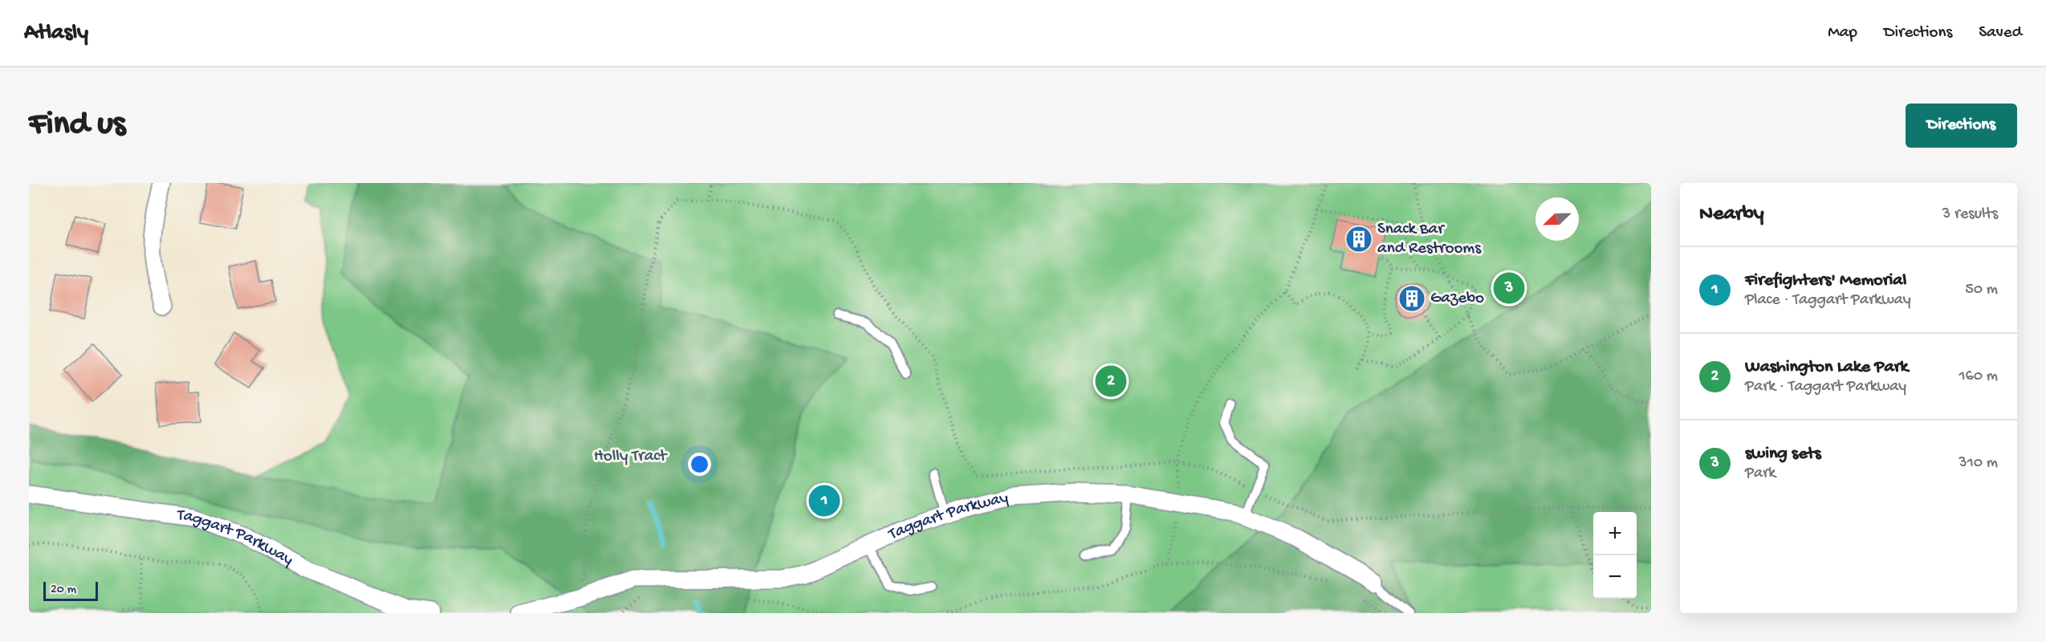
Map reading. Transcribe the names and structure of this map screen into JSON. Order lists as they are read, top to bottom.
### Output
{
  "streets": {
    "street": ["Taggart Parkway"]
  },
  "parks": ["Holly Tract"],
  "places": {
    "building": ["Snack Bar and Restrooms", "Gazebo"]
  },
  "scale_bar": "20 m",
  "north": "bottom left",
  "page": {
    "header": "Atlasly",
    "nav": ["Map", "Directions", "Saved"],
    "buttons": "Directions",
    "title": "Find us",
    "heading": ["Nearby", "3 results"],
    "list": [
      {
        "mark": "1",
        "name": "Firefighters' Memorial",
        "note": "Place · Taggart Parkway",
        "value": "50 m"
      },
      {
        "mark": "2",
        "name": "Washington Lake Park",
        "note": "Park · Taggart Parkway",
        "value": "160 m"
      },
      {
        "mark": "3",
        "name": "swing sets",
        "note": "Park",
        "value": "310 m"
      }
    ],
    "pins": ["3", "2", "1"],
    "map_buttons": ["+", "−"],
    "scale": "20 m"
  }
}
